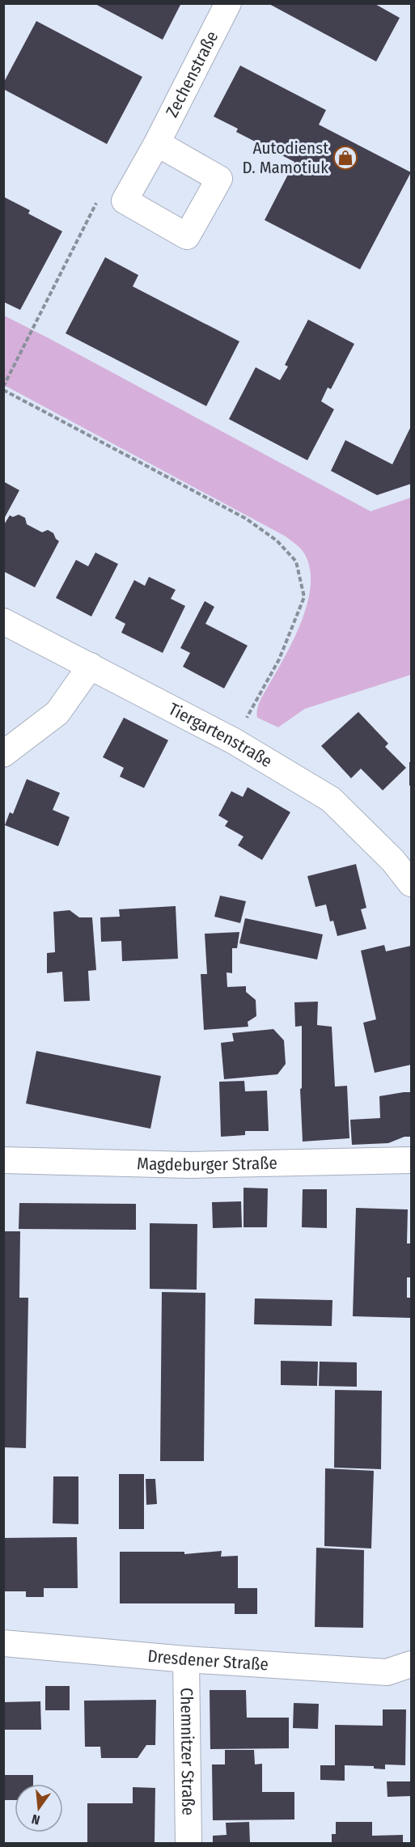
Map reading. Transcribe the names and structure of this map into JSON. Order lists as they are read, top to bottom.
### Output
{
  "streets": {
    "street": [
      "Zechenstraße",
      "Tiergartenstraße",
      "Magdeburger Straße",
      "Dresdener Straße",
      "Chemnitzer Straße"
    ]
  },
  "crossings": [
    ["Dresdener Straße", "Chemnitzer Straße"]
  ],
  "places": {
    "shop": ["Autodienst D. Mamotiuk"]
  },
  "north": "bottom"
}
